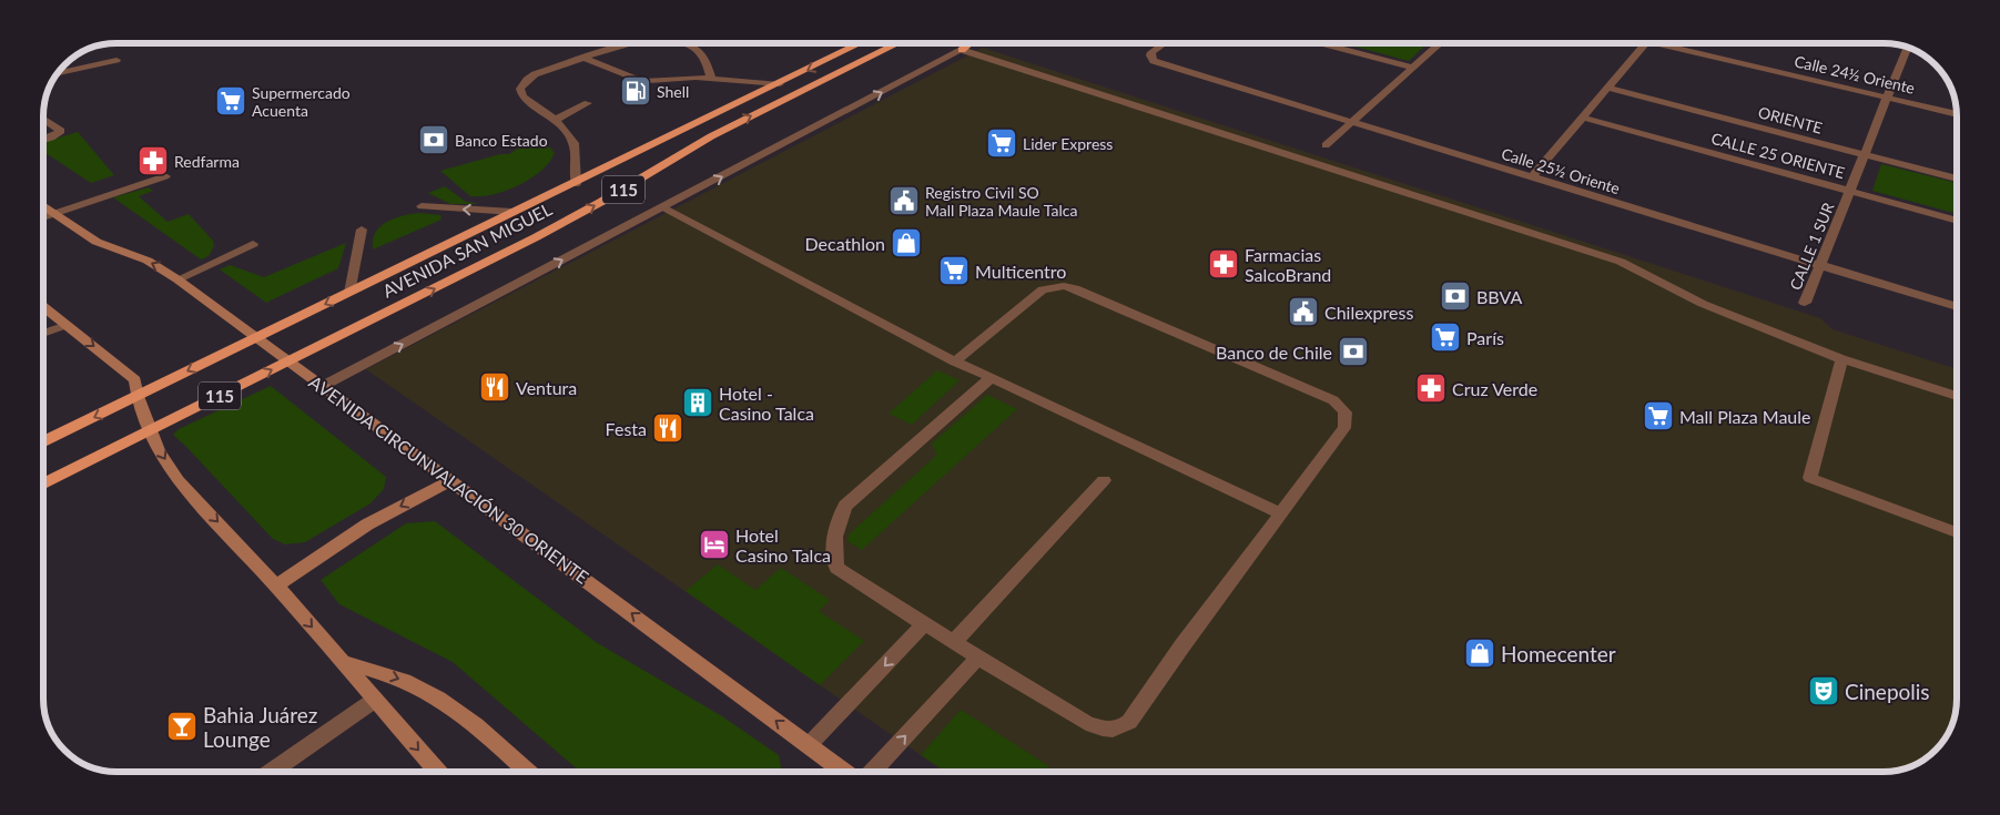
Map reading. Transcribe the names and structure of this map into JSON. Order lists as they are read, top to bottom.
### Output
{
  "streets": {
    "highway": ["115", "AVENIDA SAN MIGUEL"],
    "main road": ["AVENIDA CIRCUNVALACIÓN 30 ORIENTE"],
    "street": [
      "Calle 24½ Oriente",
      "ORIENTE",
      "CALLE 25 ORIENTE",
      "Calle 25½ Oriente",
      "CALLE 1 SUR"
    ]
  },
  "crossings": [
    ["Calle 24½ Oriente", "CALLE 1 SUR"],
    ["ORIENTE", "CALLE 1 SUR"],
    ["CALLE 25 ORIENTE", "CALLE 1 SUR"],
    ["Calle 25½ Oriente", "CALLE 1 SUR"],
    ["AVENIDA SAN MIGUEL", "AVENIDA CIRCUNVALACIÓN 30 ORIENTE"]
  ],
  "one_way": ["AVENIDA CIRCUNVALACIÓN 30 ORIENTE"],
  "places": {
    "fuel station": ["Shell"],
    "supermarket": [
      "Supermercado Acuenta",
      "Lider Express",
      "Multicentro",
      "París",
      "Mall Plaza Maule"
    ],
    "bank": ["Banco Estado", "BBVA", "Banco de Chile"],
    "pharmacy": ["Redfarma", "Farmacias SalcoBrand", "Cruz Verde"],
    "public building": ["Registro Civil SO Mall Plaza Maule Talca", "Chilexpress"],
    "shop": ["Decathlon", "Homecenter"],
    "restaurant": ["Ventura", "Festa"],
    "building": ["Hotel - Casino Talca"],
    "hotel": ["Hotel Casino Talca"],
    "theatre": ["Cinepolis"],
    "bar": ["Bahia Juárez Lounge"]
  }
}
